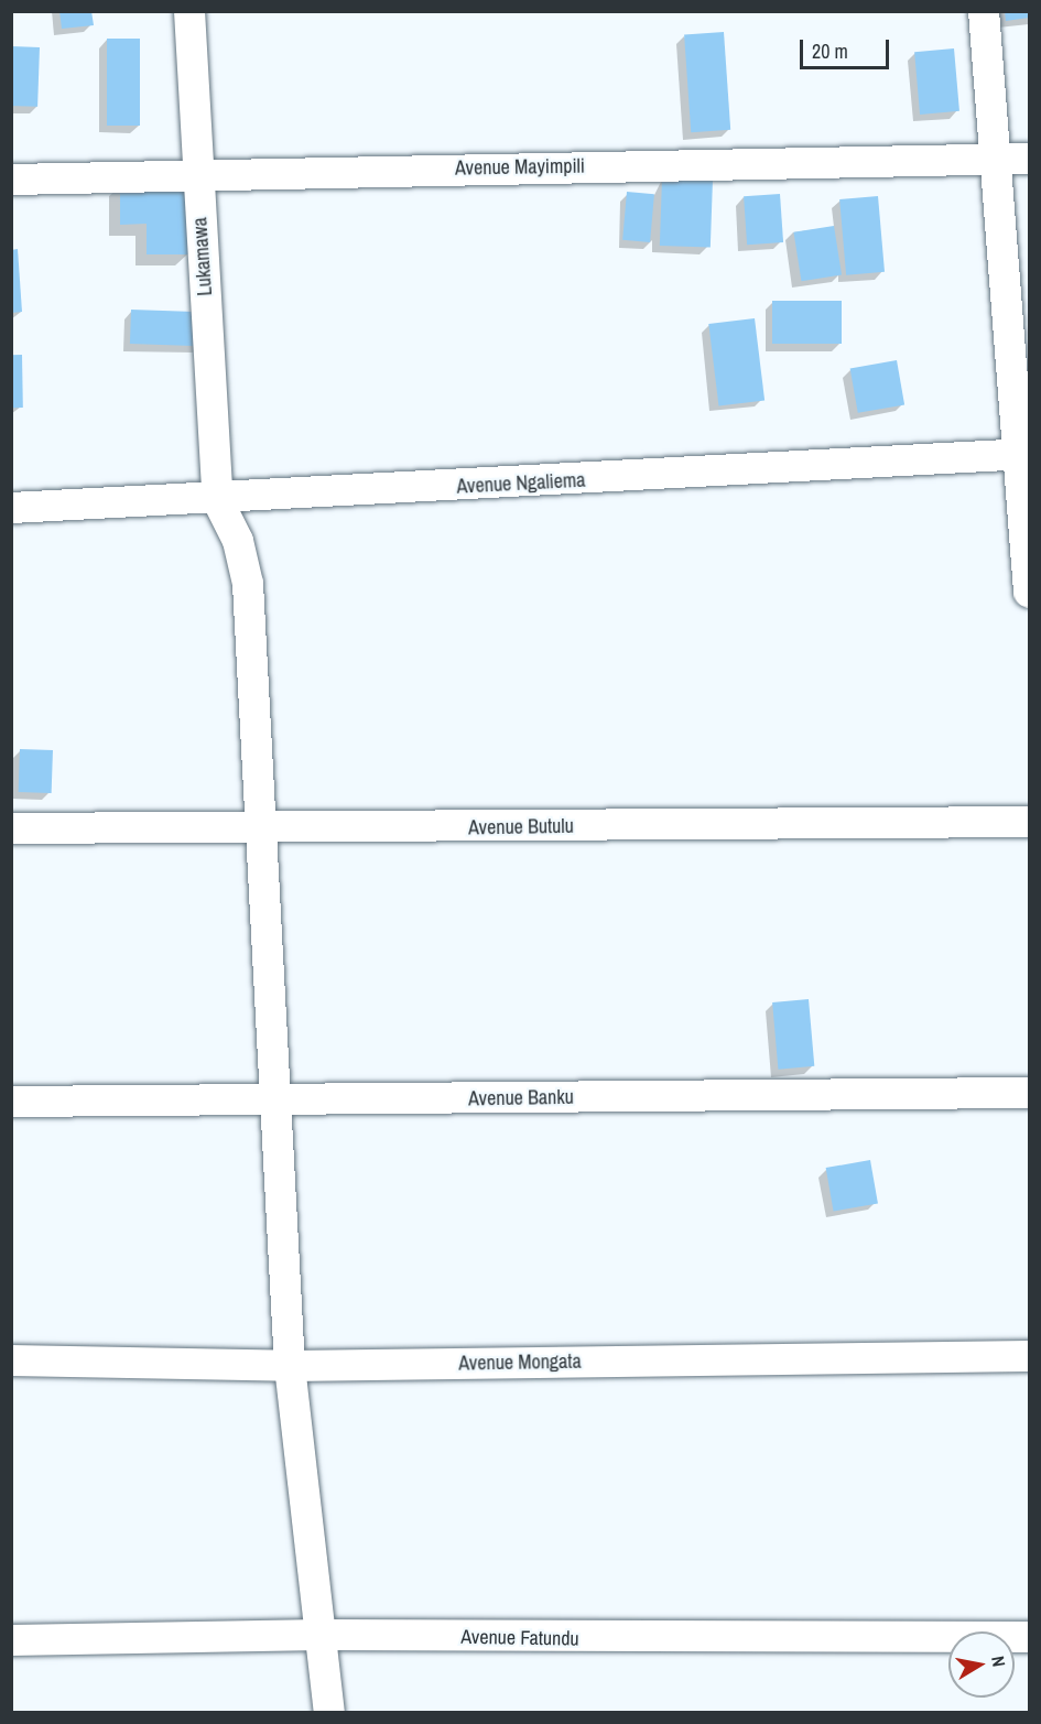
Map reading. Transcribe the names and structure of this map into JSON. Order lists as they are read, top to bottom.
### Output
{
  "streets": {
    "street": [
      "Avenue Mayimpili",
      "Lukamawa",
      "Avenue Ngaliema",
      "Avenue Butulu",
      "Avenue Banku",
      "Avenue Mongata",
      "Avenue Fatundu"
    ]
  },
  "crossings": [
    ["Avenue Mayimpili", "Lukamawa"],
    ["Lukamawa", "Avenue Ngaliema"]
  ],
  "scale_bar": "20 m",
  "north": "right"
}
